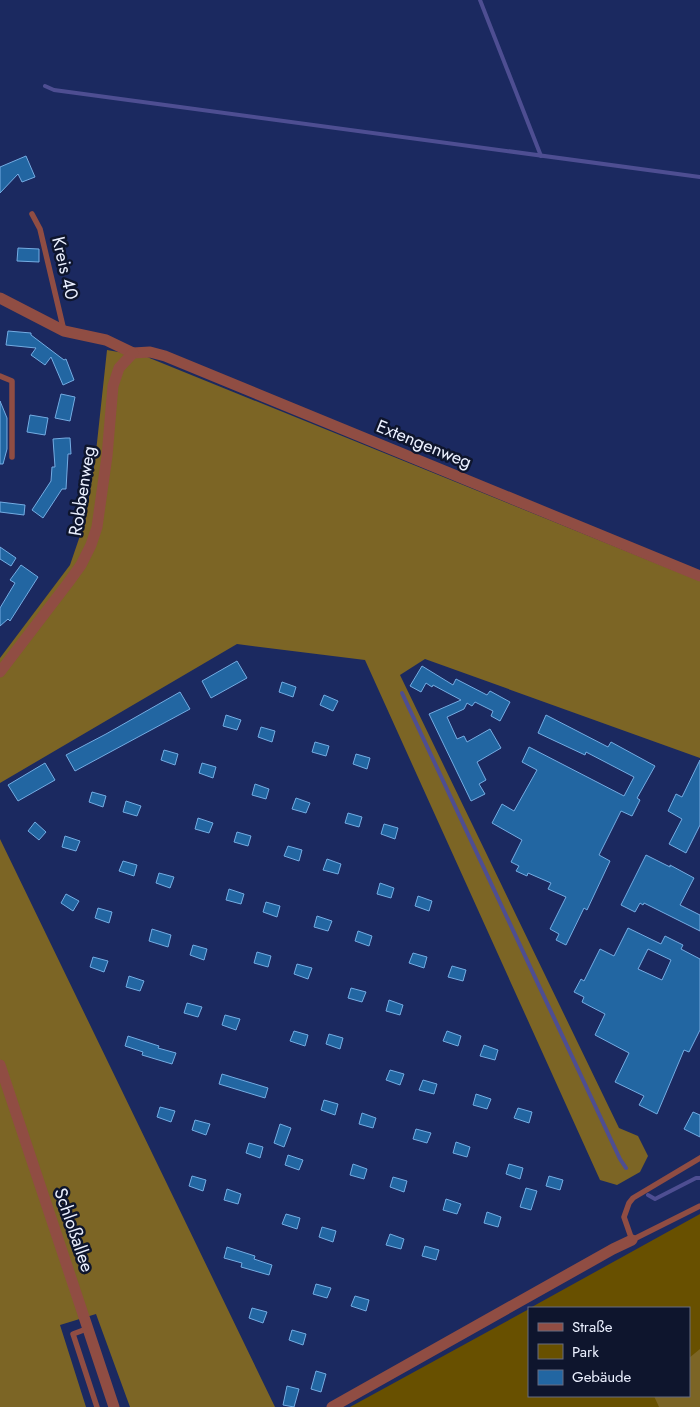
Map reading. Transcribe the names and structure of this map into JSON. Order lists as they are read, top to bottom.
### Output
{
  "streets": {
    "street": ["Extengenweg", "Robbenweg", "Schloßallee"],
    "lane": ["Kreis 40"]
  },
  "crossings": [
    ["Extengenweg", "Robbenweg"]
  ],
  "legend": ["Straße", "Park", "Gebäude"]
}
